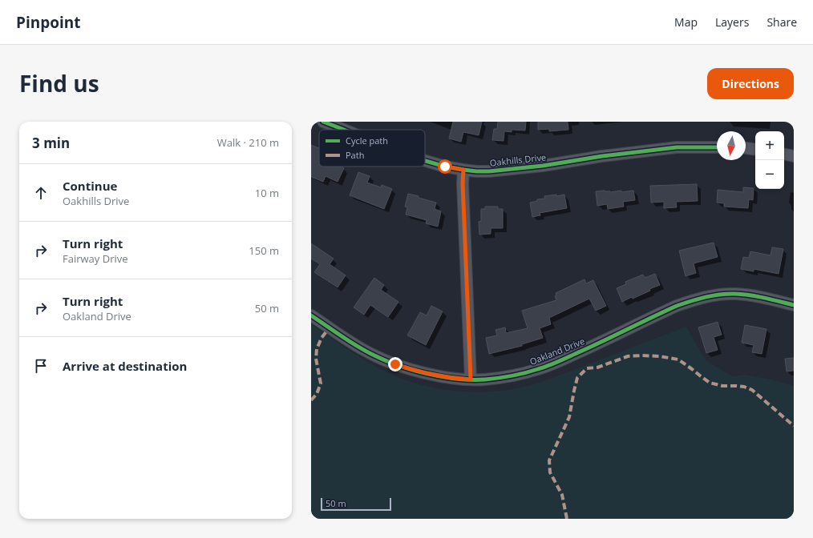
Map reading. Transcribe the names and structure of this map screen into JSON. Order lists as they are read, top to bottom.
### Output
{
  "streets": {
    "street": ["Oakhills Drive", "Oakland Drive"]
  },
  "legend": ["Cycle path", "Path"],
  "scale_bar": "50 m",
  "north": "bottom",
  "page": {
    "header": "Pinpoint",
    "nav": ["Map", "Layers", "Share"],
    "title": "Find us",
    "buttons": "Directions",
    "heading": ["3 min", "Walk · 210 m"],
    "map_buttons": ["+", "−"],
    "list": [
      ["Continue", "Oakhills Drive", "10 m"],
      ["Turn right", "Fairway Drive", "150 m"],
      ["Turn right", "Oakland Drive", "50 m"],
      "Arrive at destination"
    ],
    "scale": "50 m"
  }
}
